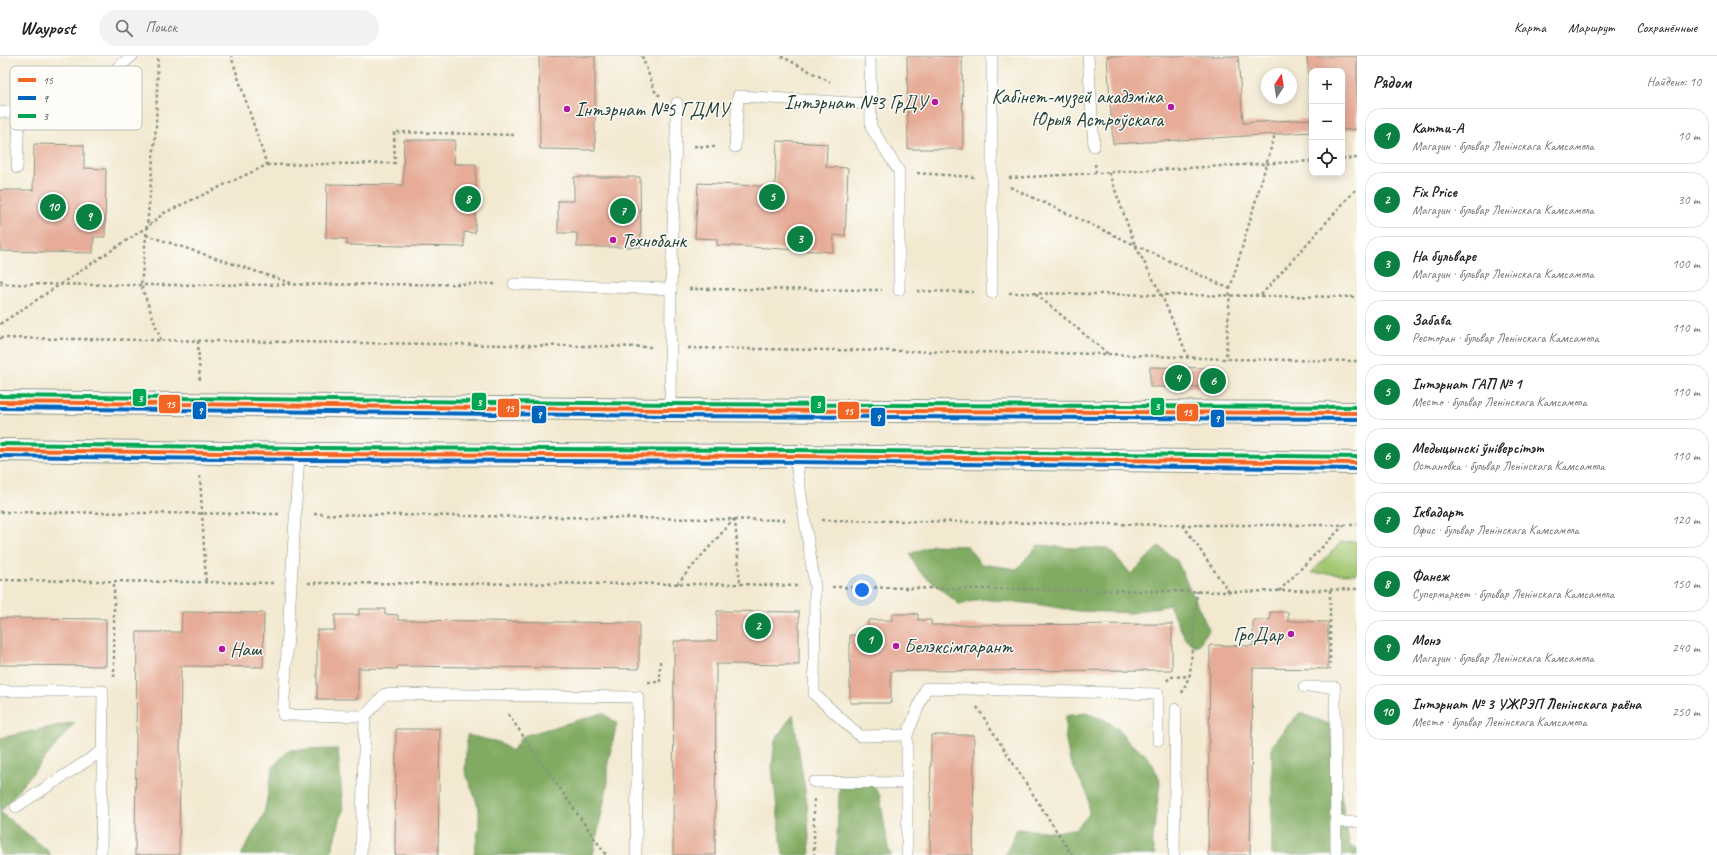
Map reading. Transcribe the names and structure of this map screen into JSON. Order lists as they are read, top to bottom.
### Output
{
  "places": [
    "Інтэрнат №3 ГрДУ",
    "Кабінет-музей акадэміка Юрыя Астроўскага",
    "Інтэрнат №5 ГДМУ",
    "Технобанк",
    "ГроДар",
    "Белэксімгарант",
    "Наш"
  ],
  "lines": ["transit line 3", "transit line 15", "transit line 9"],
  "legend": ["15", "9", "3"],
  "north": "top",
  "page": {
    "header": "Waypost",
    "search": "Поиск",
    "nav": ["Карта", "Маршрут", "Сохранённые"],
    "heading": ["Рядом", "Найдено: 10"],
    "map_buttons": ["+", "−"],
    "list": [
      {
        "mark": "1",
        "name": "Катти-А",
        "note": "Магазин · бульвар Ленінскага Камсамола",
        "value": "10 m"
      },
      {
        "mark": "2",
        "name": "Fix Price",
        "note": "Магазин · бульвар Ленінскага Камсамола",
        "value": "30 m"
      },
      {
        "mark": "3",
        "name": "На бульваре",
        "note": "Магазин · бульвар Ленінскага Камсамола",
        "value": "100 m"
      },
      {
        "mark": "4",
        "name": "Забава",
        "note": "Ресторан · бульвар Ленінскага Камсамола",
        "value": "110 m"
      },
      {
        "mark": "5",
        "name": "Інтэрнат ГАП № 1",
        "note": "Место · бульвар Ленінскага Камсамола",
        "value": "110 m"
      },
      {
        "mark": "6",
        "name": "Медыцынскі ўніверсітэт",
        "note": "Остановка · бульвар Ленінскага Камсамола",
        "value": "110 m"
      },
      {
        "mark": "7",
        "name": "Іквадарт",
        "note": "Офис · бульвар Ленінскага Камсамола",
        "value": "120 m"
      },
      {
        "mark": "8",
        "name": "Фанеж",
        "note": "Супермаркет · бульвар Ленінскага Камсамола",
        "value": "150 m"
      },
      {
        "mark": "9",
        "name": "Монэ",
        "note": "Магазин · бульвар Ленінскага Камсамола",
        "value": "240 m"
      },
      {
        "mark": "10",
        "name": "Інтэрнат № 3 УЖРЭП Ленінскага раёна",
        "note": "Место · бульвар Ленінскага Камсамола",
        "value": "250 m"
      }
    ],
    "pins": [
      "5",
      "8",
      "10",
      "7",
      "9",
      "3",
      "4",
      "6",
      "2",
      "1"
    ]
  }
}
